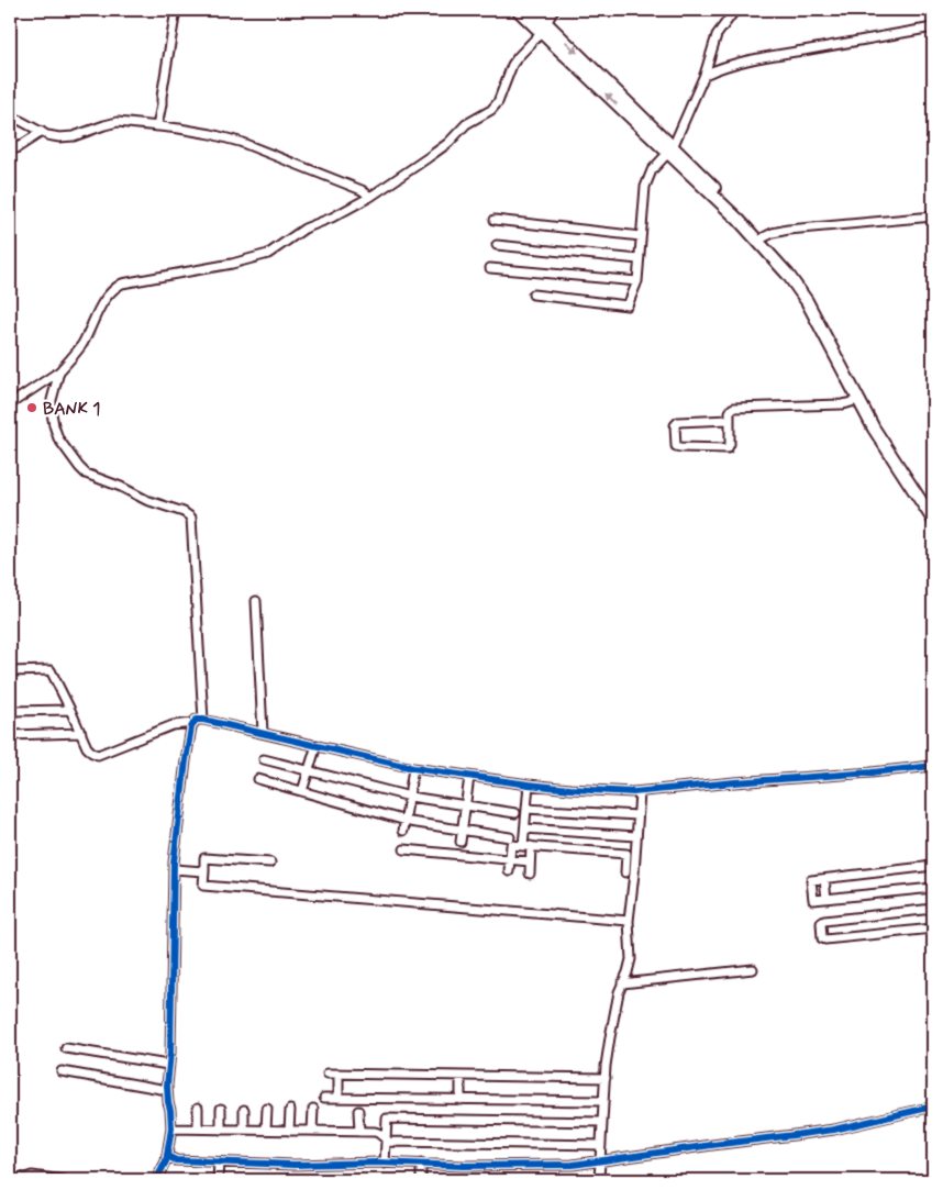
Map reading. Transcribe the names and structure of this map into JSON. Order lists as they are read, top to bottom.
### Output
{
  "places": ["BANK 1"]
}
